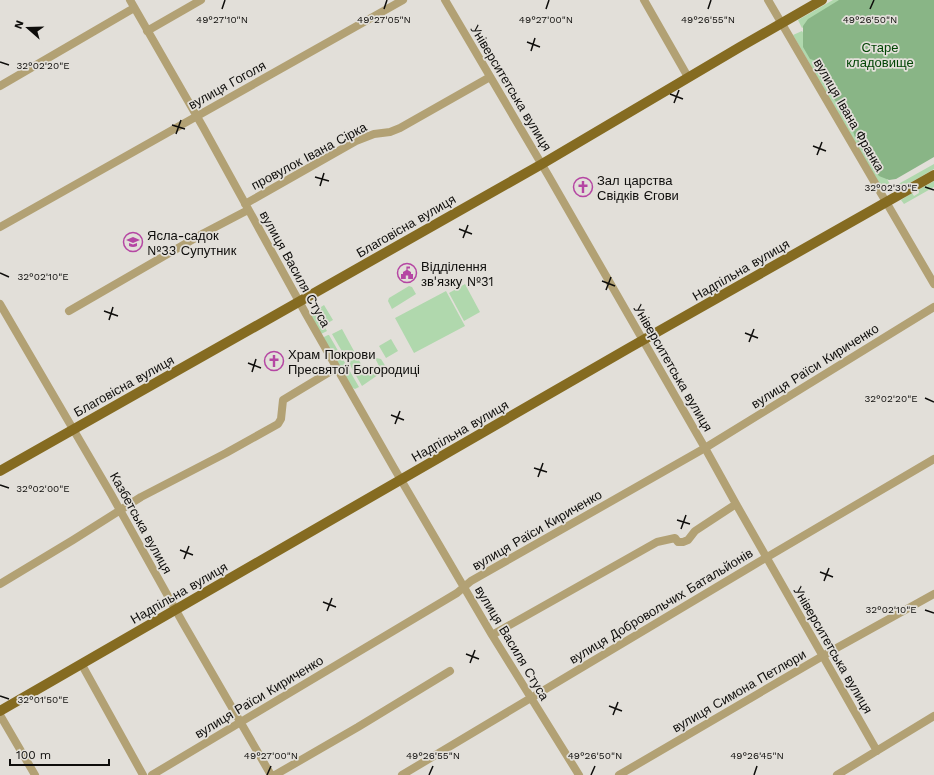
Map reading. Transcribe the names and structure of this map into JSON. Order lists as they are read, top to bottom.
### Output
{
  "streets": {
    "main road": ["Благовісна вулиця", "Надпільна вулиця"],
    "street": [
      "вулиця Гоголя",
      "Університетська вулиця",
      "вулиця Івана Франка",
      "провулок Івана Сірка",
      "вулиця Василя Стуса",
      "вулиця Раїси Кириченко",
      "Казбетська вулиця",
      "вулиця Добровольчих Батальйонів",
      "вулиця Симона Петлюри"
    ]
  },
  "crossings": [
    ["вулиця Гоголя", "вулиця Василя Стуса"],
    ["Університетська вулиця", "провулок Івана Сірка"],
    ["Університетська вулиця", "Благовісна вулиця"],
    ["Університетська вулиця", "Надпільна вулиця"],
    ["Університетська вулиця", "вулиця Раїси Кириченко"],
    ["Університетська вулиця", "вулиця Добровольчих Батальйонів"],
    ["Університетська вулиця", "вулиця Симона Петлюри"],
    ["вулиця Івана Франка", "Благовісна вулиця"],
    ["вулиця Івана Франка", "Надпільна вулиця"],
    ["провулок Івана Сірка", "вулиця Василя Стуса"],
    ["Благовісна вулиця", "вулиця Василя Стуса"],
    ["Благовісна вулиця", "Казбетська вулиця"],
    ["вулиця Василя Стуса", "Надпільна вулиця"],
    ["вулиця Василя Стуса", "вулиця Раїси Кириченко"],
    ["вулиця Василя Стуса", "вулиця Добровольчих Батальйонів"],
    ["Надпільна вулиця", "Казбетська вулиця"],
    ["вулиця Раїси Кириченко", "Казбетська вулиця"]
  ],
  "parks": ["Старе кладовище"],
  "places": {
    "church": ["Зал царства Свідків Єгови", "Храм Покрови Пресвятої Богородиці"],
    "school or university": ["Ясла-садок №33 Супутник"],
    "public building": ["Відділення зв'язку №31"]
  },
  "scale_bar": "100 m",
  "north": "left",
  "coordinates": [
    "49°27'10\"N",
    "49°27'05\"N",
    "49°27'00\"N",
    "49°26'55\"N",
    "49°26'50\"N",
    "32°02'20\"E",
    "32°02'30\"E",
    "32°02'10\"E",
    "32°02'00\"E",
    "32°01'50\"E",
    "49°26'45\"N"
  ]
}
